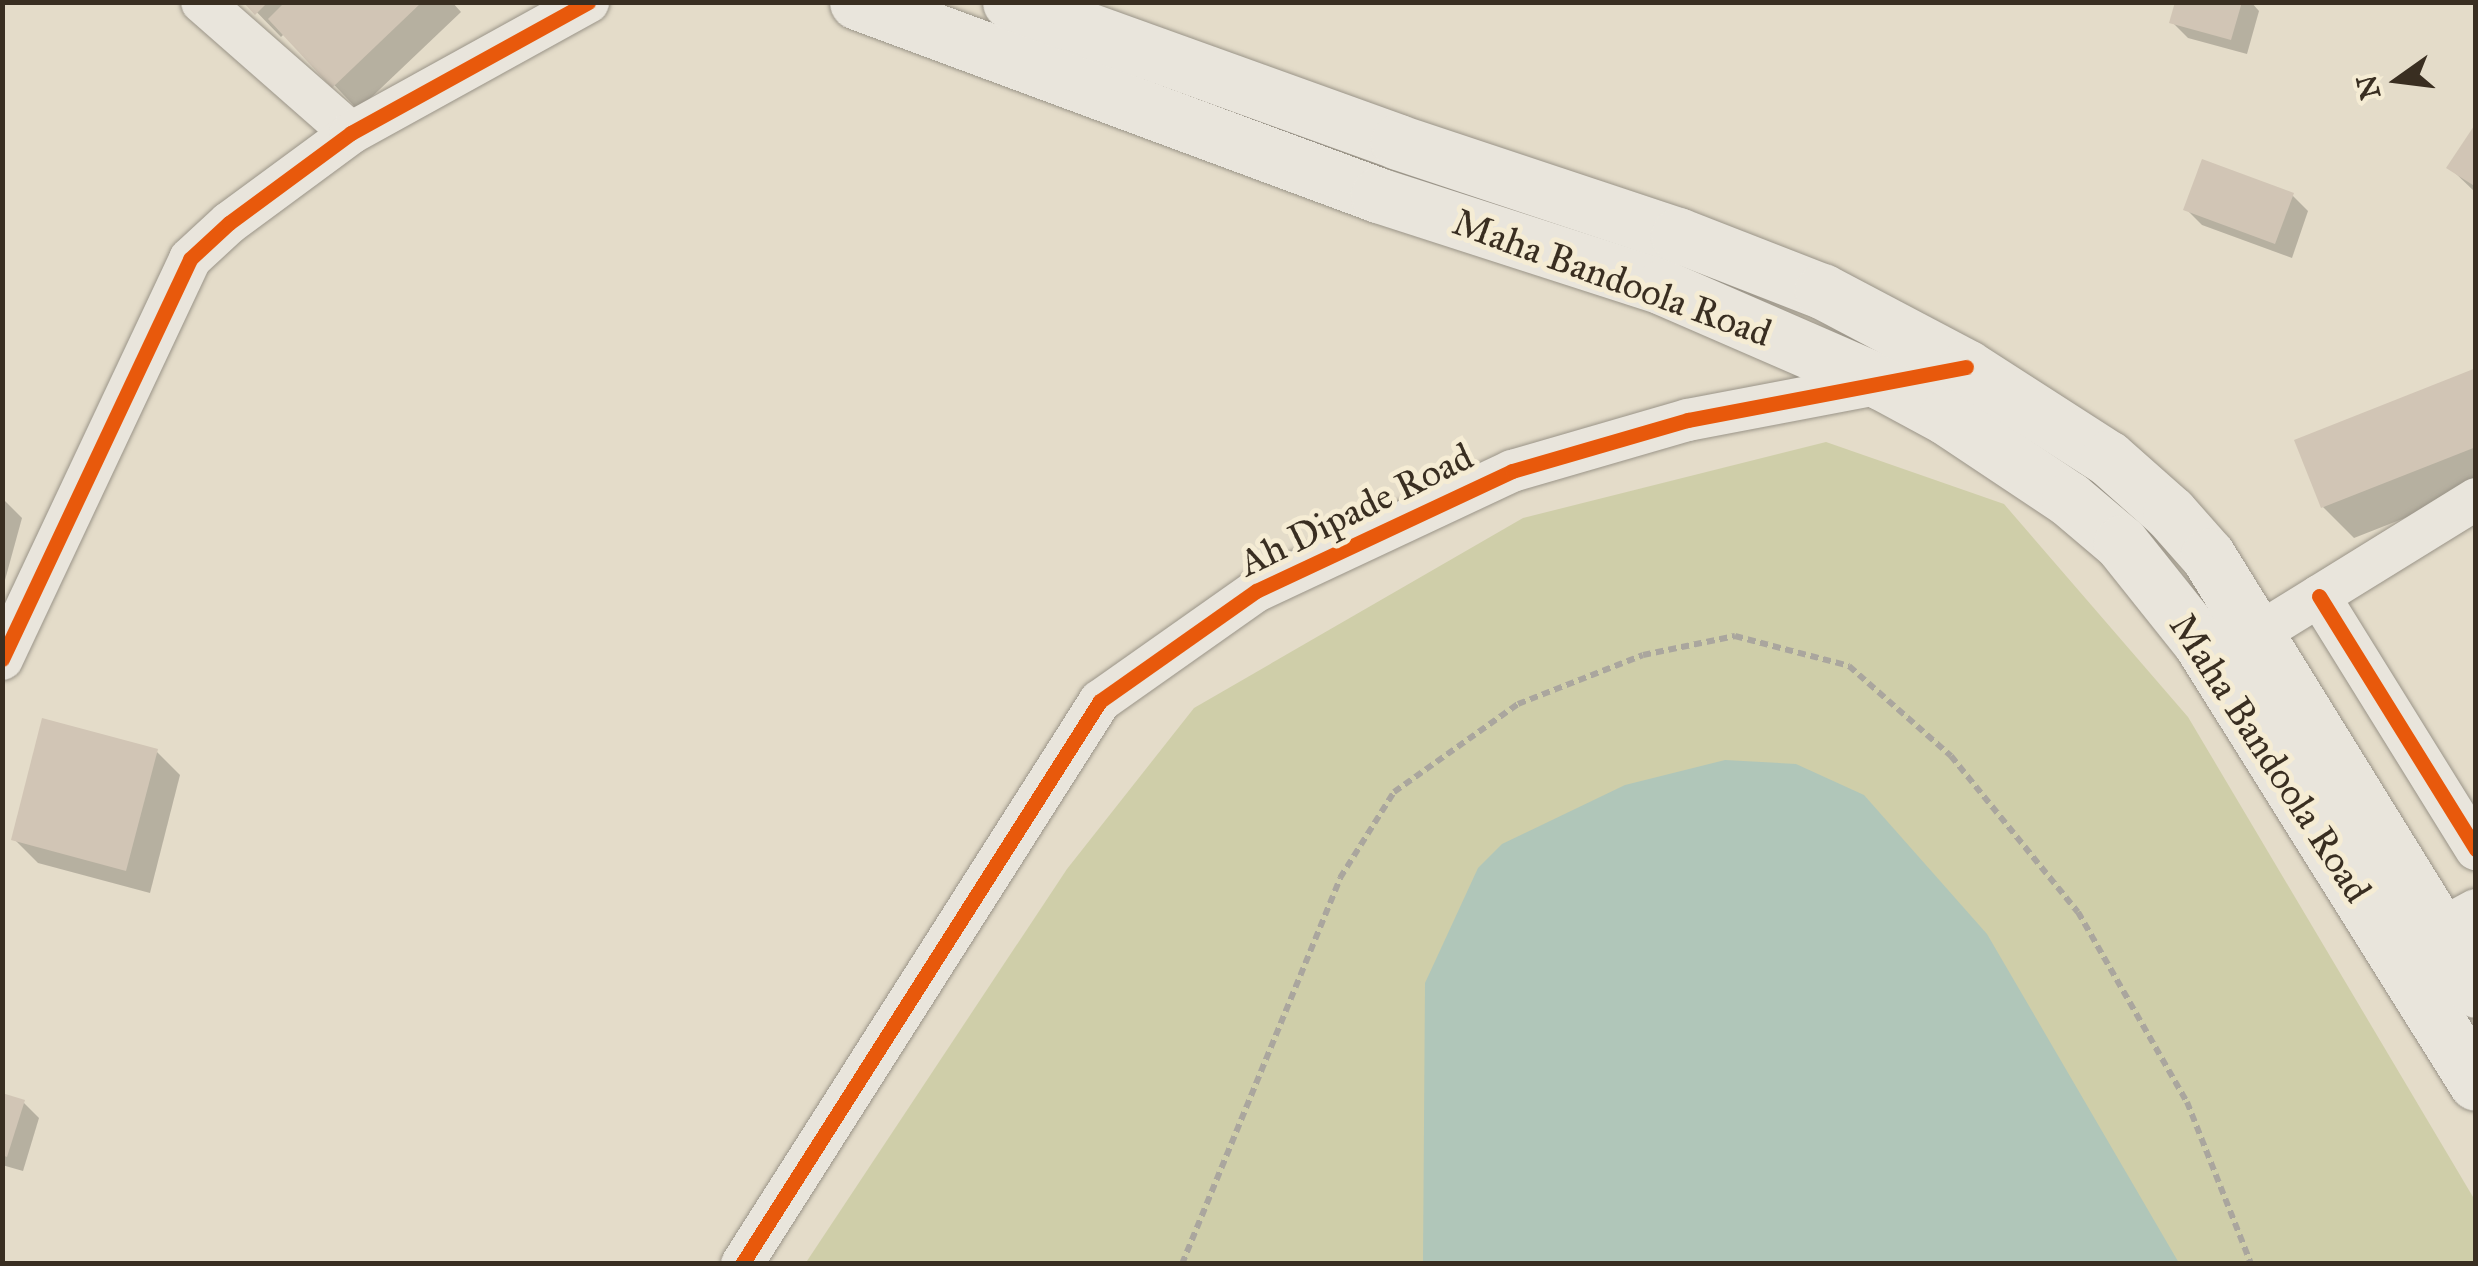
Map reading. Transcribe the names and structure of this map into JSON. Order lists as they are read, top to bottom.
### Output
{
  "streets": {
    "main road": ["Maha Bandoola Road"],
    "street": ["Ah Dipade Road"]
  },
  "crossings": [
    ["Maha Bandoola Road", "Ah Dipade Road"]
  ],
  "north": "left"
}
